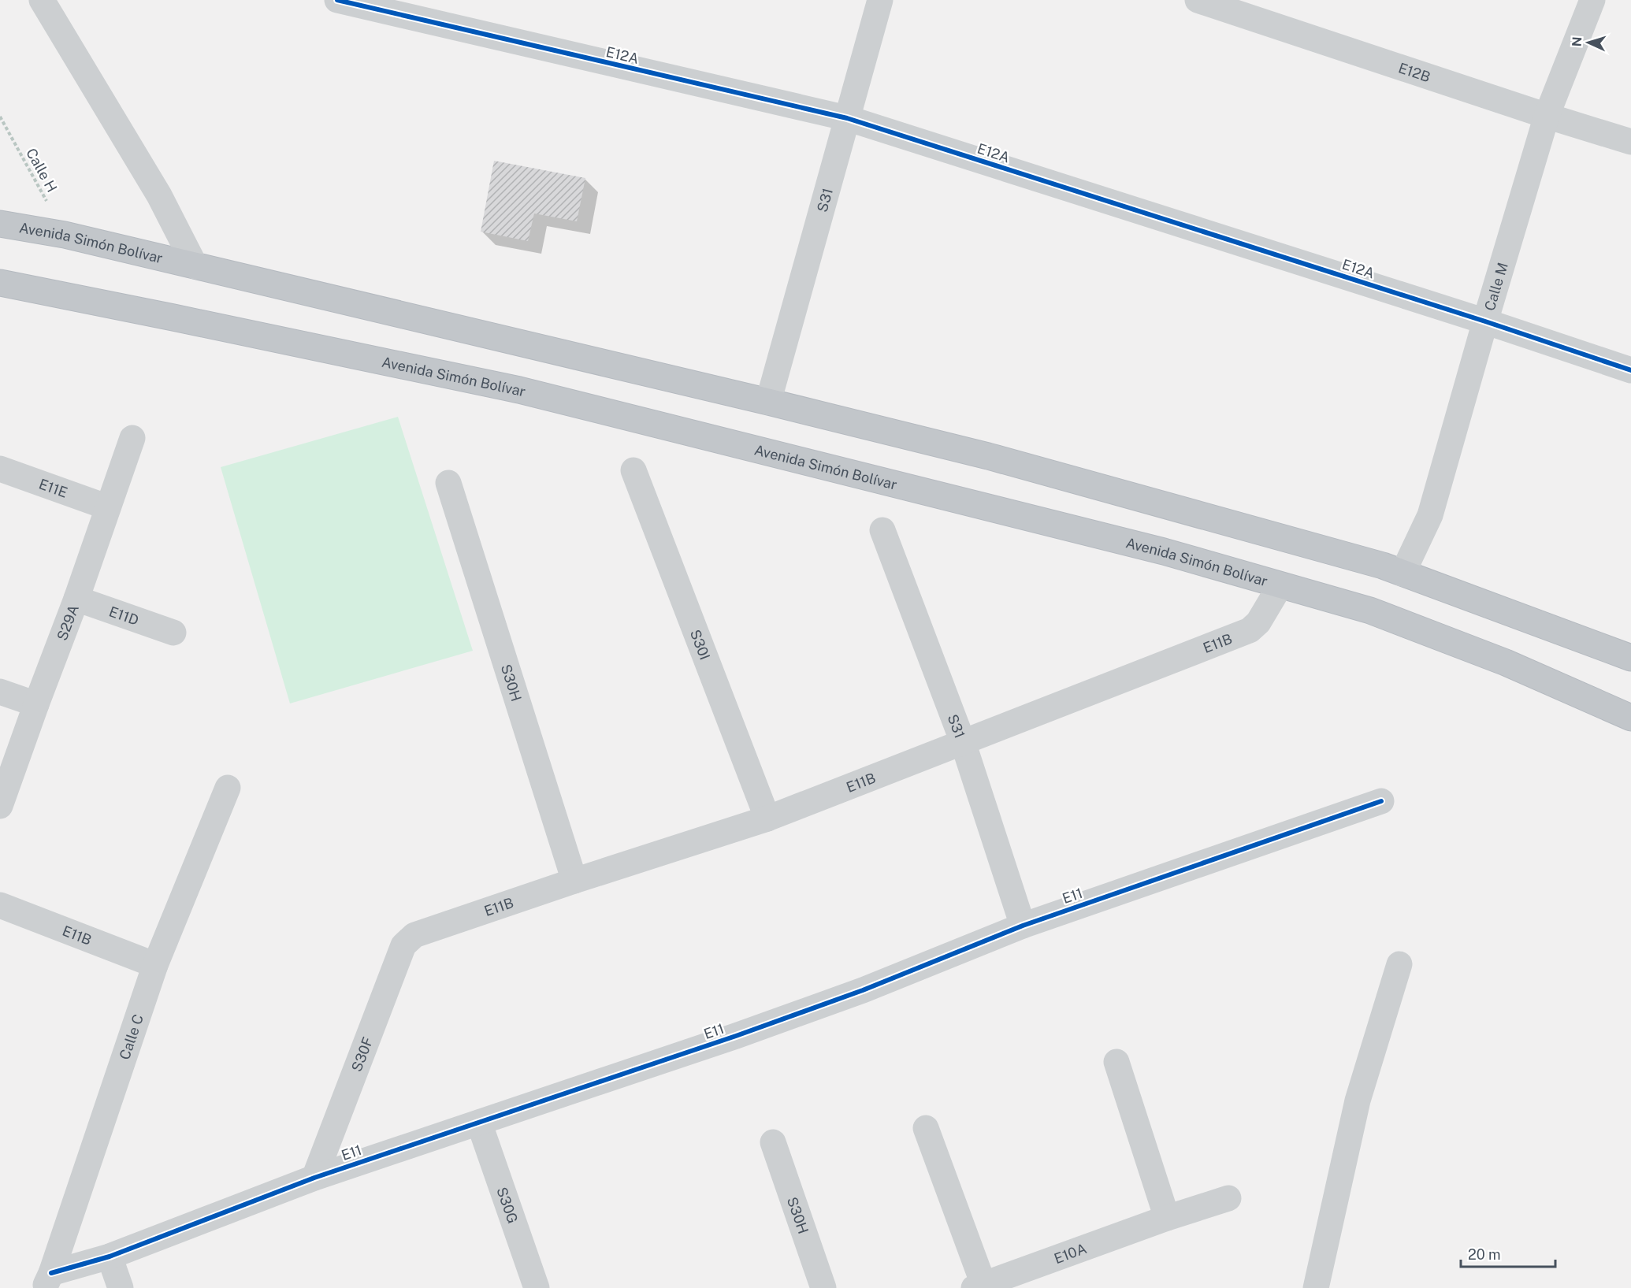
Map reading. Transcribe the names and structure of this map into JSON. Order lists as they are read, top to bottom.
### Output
{
  "streets": {
    "highway": ["Avenida Simón Bolívar"],
    "street": [
      "E12A",
      "E12B",
      "S31",
      "Calle M",
      "E11E",
      "E11D",
      "S29A",
      "E11B",
      "S30I",
      "S30H",
      "E11",
      "Calle C",
      "S30F",
      "S30G",
      "E10A"
    ],
    "path": ["Calle H"]
  },
  "crossings": [
    ["E12A", "S31"],
    ["E12A", "Calle M"],
    ["E12B", "Calle M"],
    ["Calle H", "Avenida Simón Bolívar"],
    ["S31", "Avenida Simón Bolívar"],
    ["S31", "E11B"],
    ["S31", "E11"],
    ["Avenida Simón Bolívar", "Calle M"],
    ["Avenida Simón Bolívar", "E11B"],
    ["E11E", "S29A"],
    ["E11D", "S29A"],
    ["E11B", "S30I"],
    ["E11B", "S30H"],
    ["E11B", "Calle C"],
    ["E11B", "S30F"],
    ["E11", "Calle C"],
    ["E11", "S30F"],
    ["E11", "S30G"]
  ],
  "scale_bar": "20 m",
  "north": "left"
}
